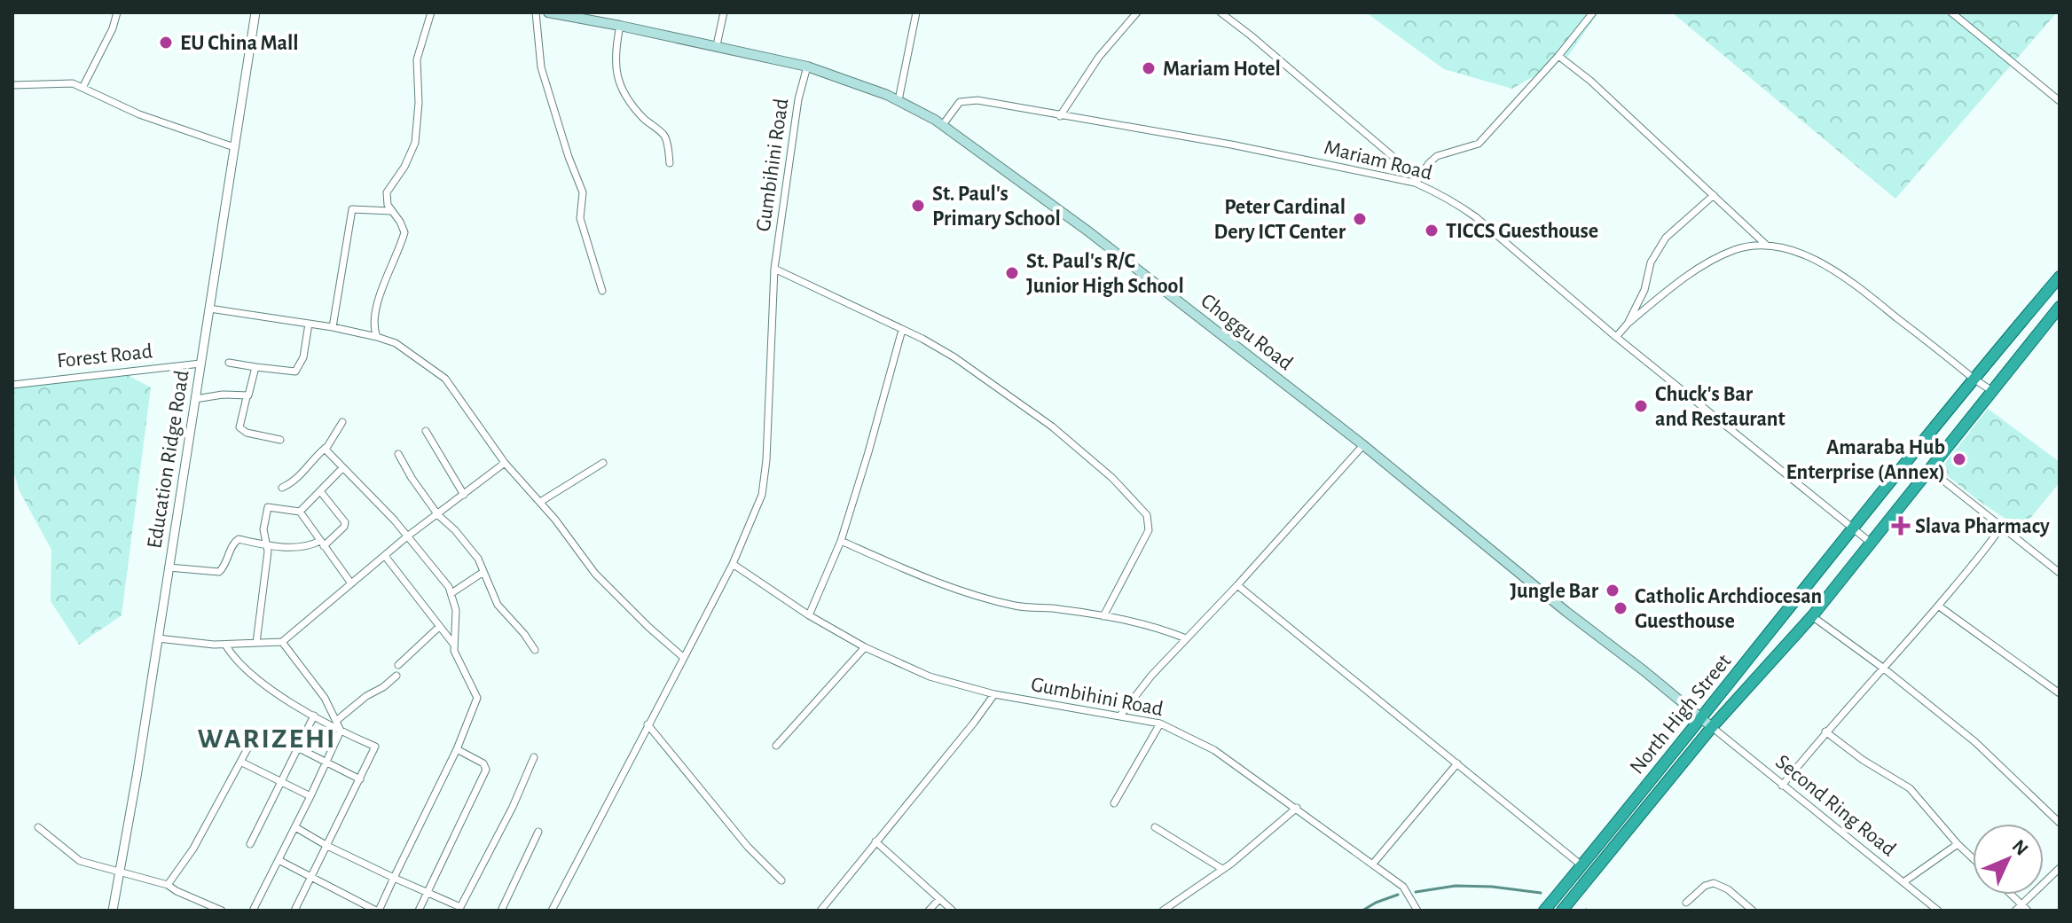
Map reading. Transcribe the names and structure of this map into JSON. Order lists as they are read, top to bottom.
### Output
{
  "streets": {
    "highway": ["North High Street"],
    "main road": ["Choggu Road"],
    "street": [
      "Mariam Road",
      "Gumbihini Road",
      "Forest Road",
      "Education Ridge Road",
      "Second Ring Road"
    ]
  },
  "crossings": [
    ["Mariam Road", "Choggu Road"],
    ["Mariam Road", "North High Street"],
    ["Gumbihini Road", "Choggu Road"],
    ["Choggu Road", "North High Street"],
    ["Choggu Road", "Second Ring Road"],
    ["Forest Road", "Education Ridge Road"],
    ["North High Street", "Second Ring Road"]
  ],
  "districts": ["WARIZEHI"],
  "places": {
    "other": [
      "EU China Mall",
      "Mariam Hotel",
      "St. Paul's Primary School",
      "Peter Cardinal Dery ICT Center",
      "TICCS Guesthouse",
      "St. Paul's R/C Junior High School",
      "Chuck's Bar and Restaurant",
      "Amaraba Hub Enterprise (Annex)",
      "Jungle Bar",
      "Catholic Archdiocesan Guesthouse"
    ],
    "health": ["Slava Pharmacy"]
  },
  "north": "top right"
}
